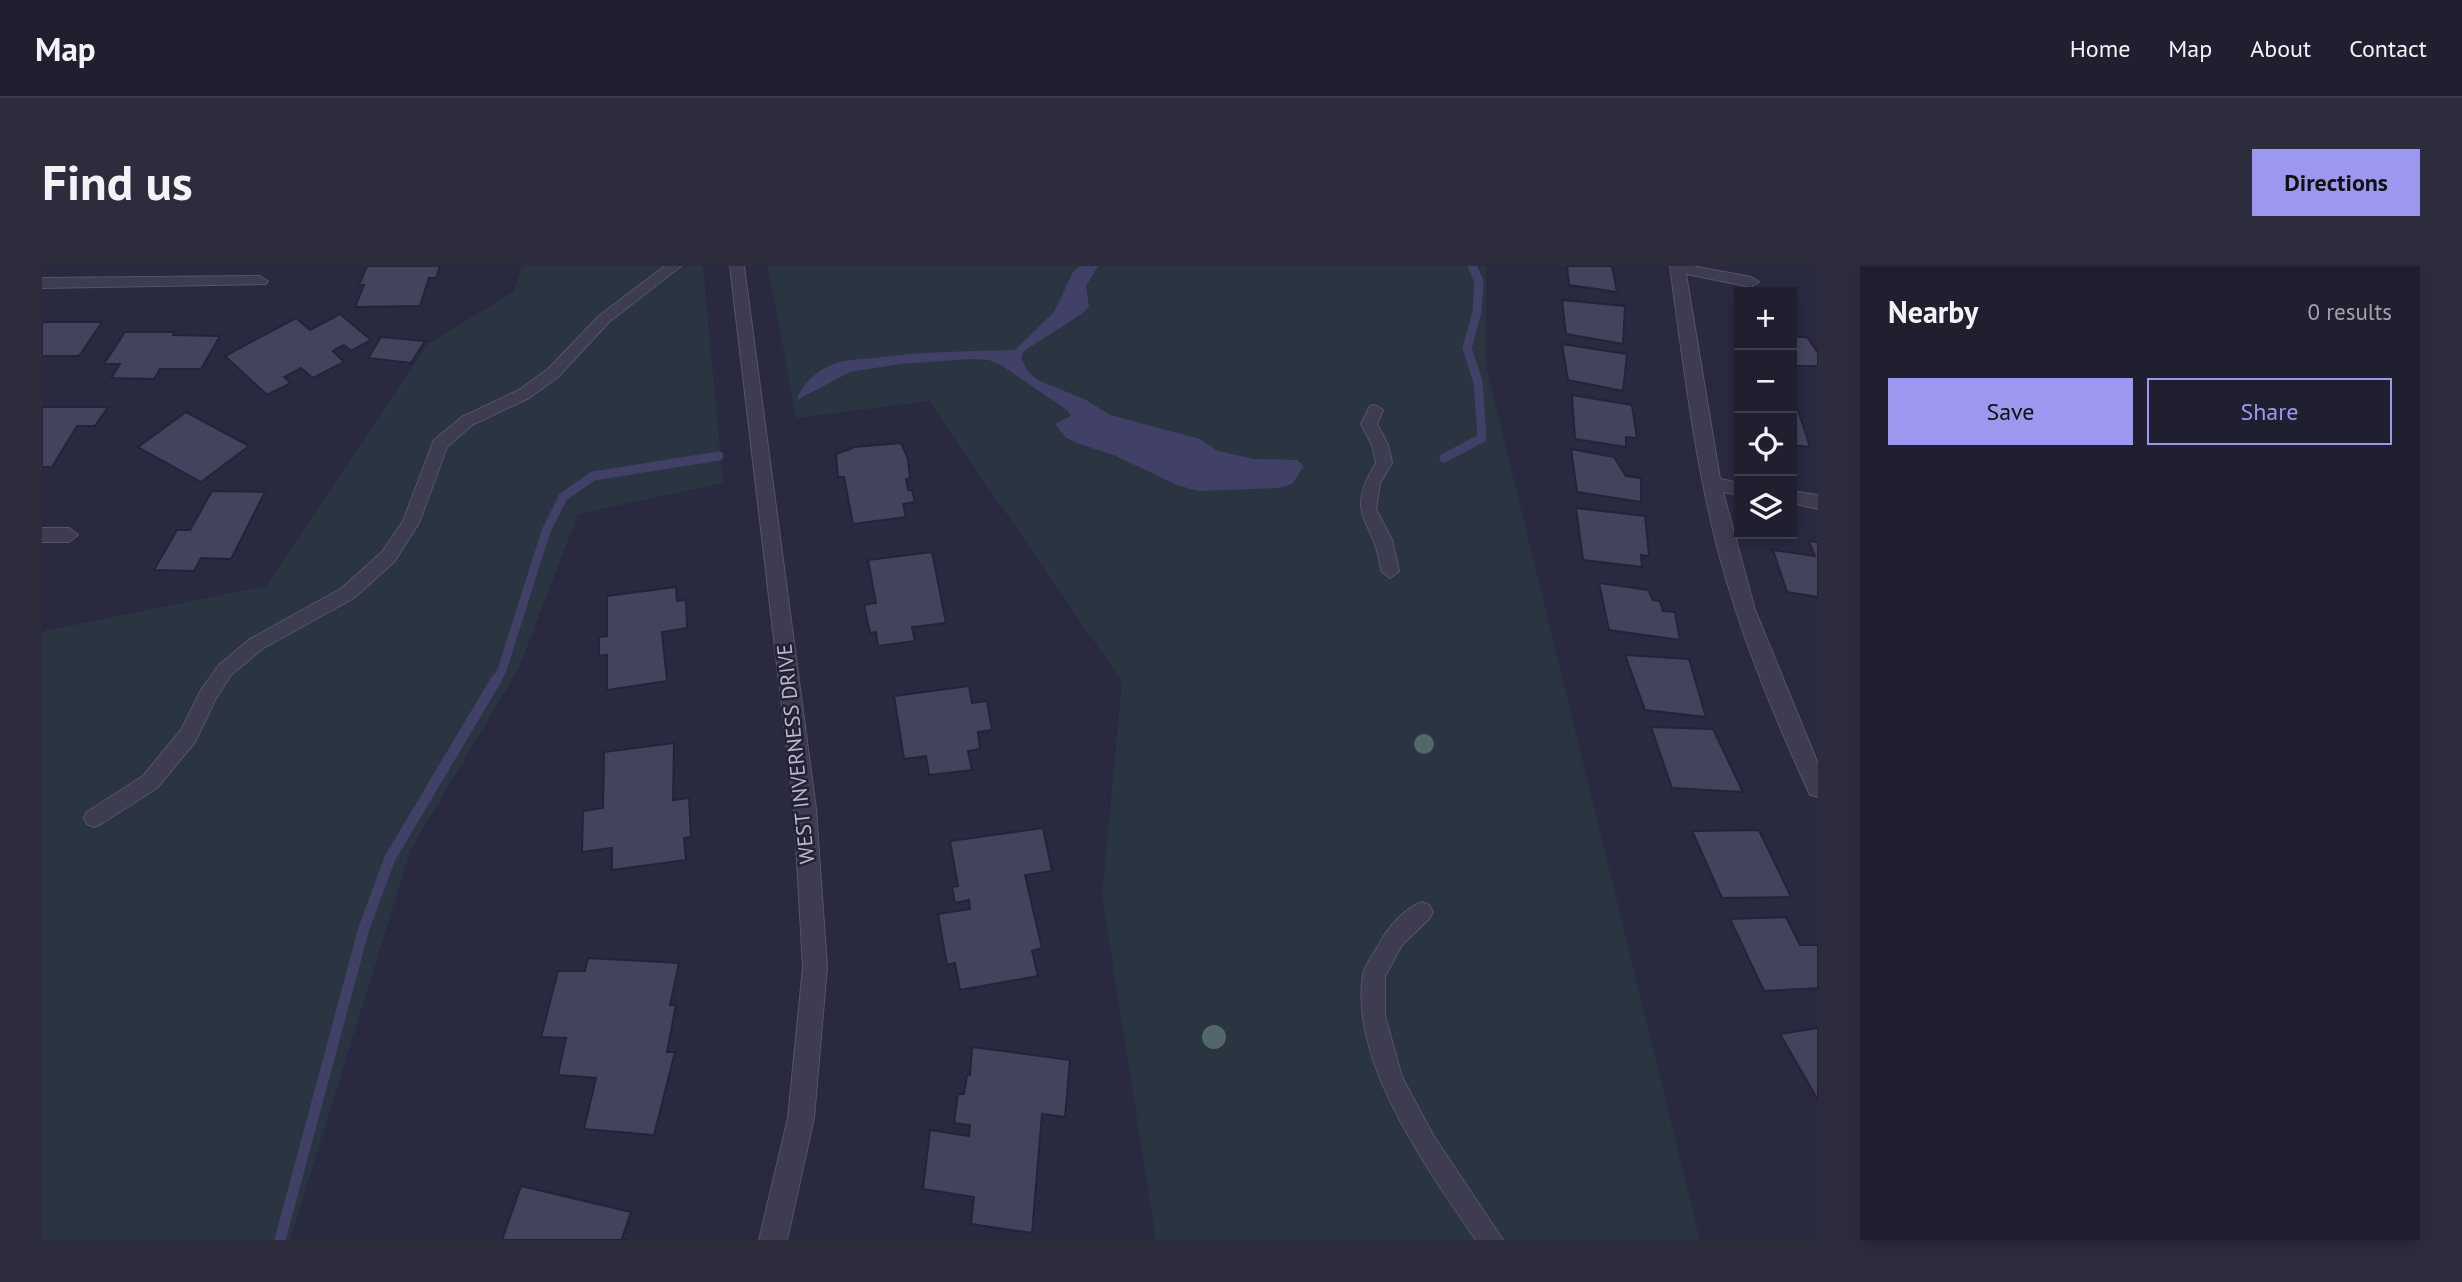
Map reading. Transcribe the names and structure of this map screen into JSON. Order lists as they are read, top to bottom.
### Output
{
  "streets": {
    "street": ["WEST INVERNESS DRIVE"]
  },
  "page": {
    "header": "Map",
    "nav": [
      "Home",
      "Map",
      "About",
      "Contact"
    ],
    "buttons": [
      "Directions",
      ["Save", "Share"]
    ],
    "title": "Find us",
    "heading": ["Nearby", "0 results"],
    "map_buttons": ["+", "−"]
  }
}
